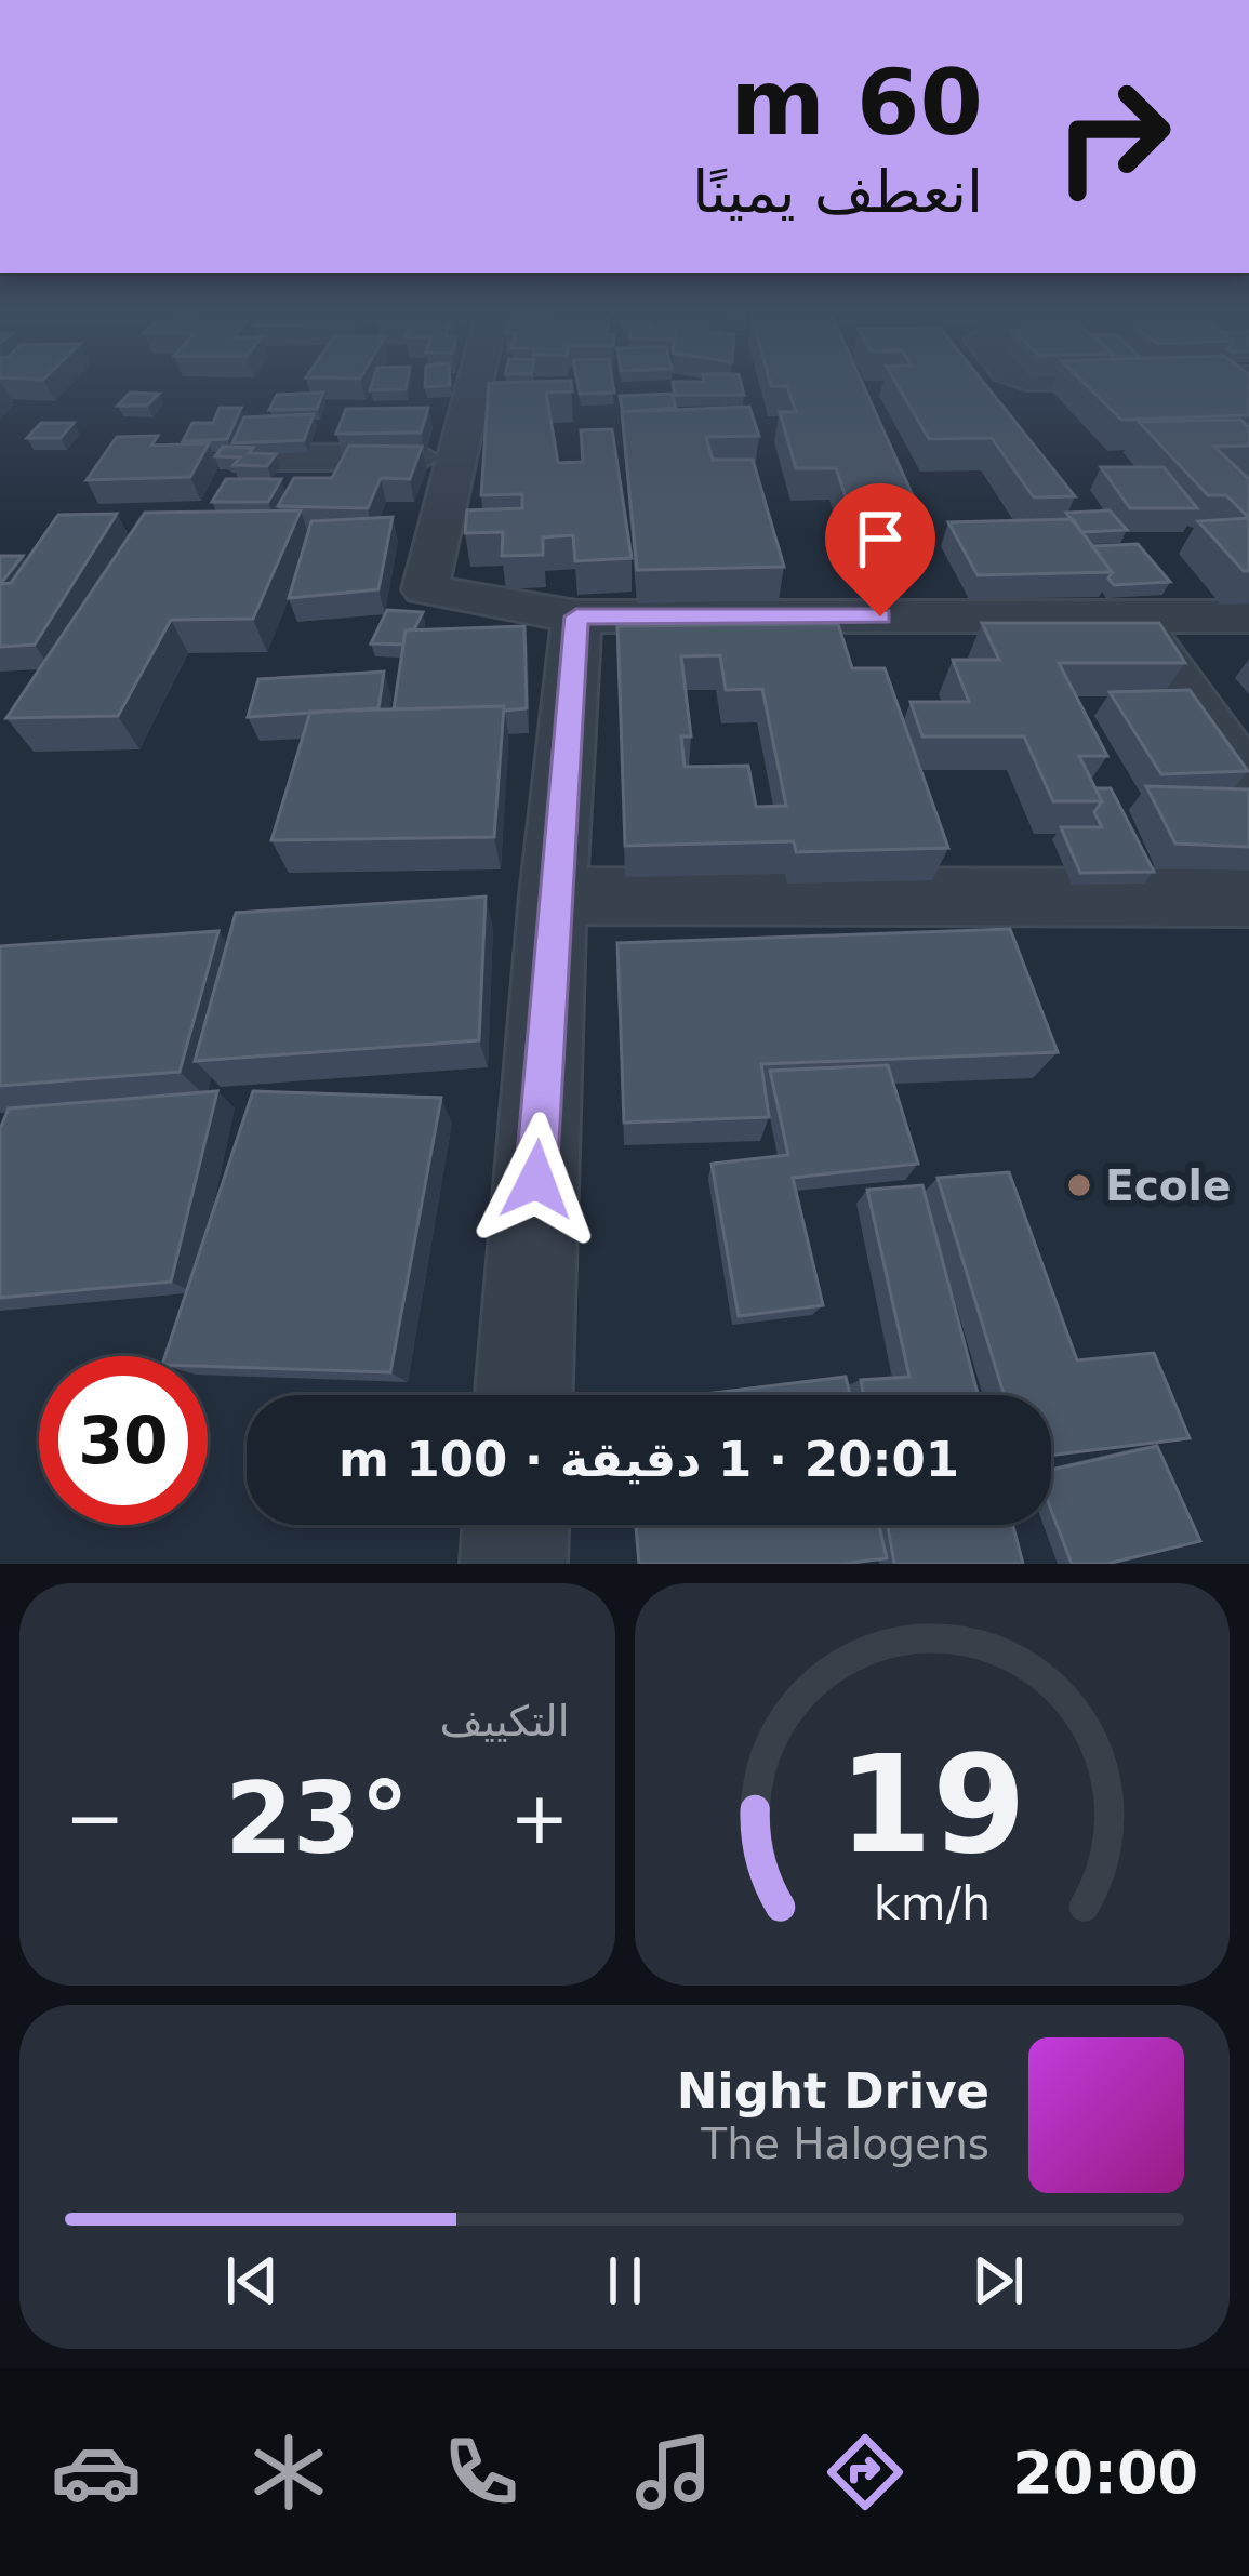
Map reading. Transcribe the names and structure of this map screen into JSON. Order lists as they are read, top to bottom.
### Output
{
  "places": ["Ecole"],
  "page": {
    "turn": ["60 m", "انعطف يمينًا"],
    "limit": "30",
    "trip": "20:01 · 1 دقيقة · 100 m",
    "tile": "التكييف",
    "heat": ["−", "23°", "+"],
    "song": ["Night Drive", "The Halogens"],
    "tabs": "20:00",
    "gauge": ["19", "km/h"]
  }
}
